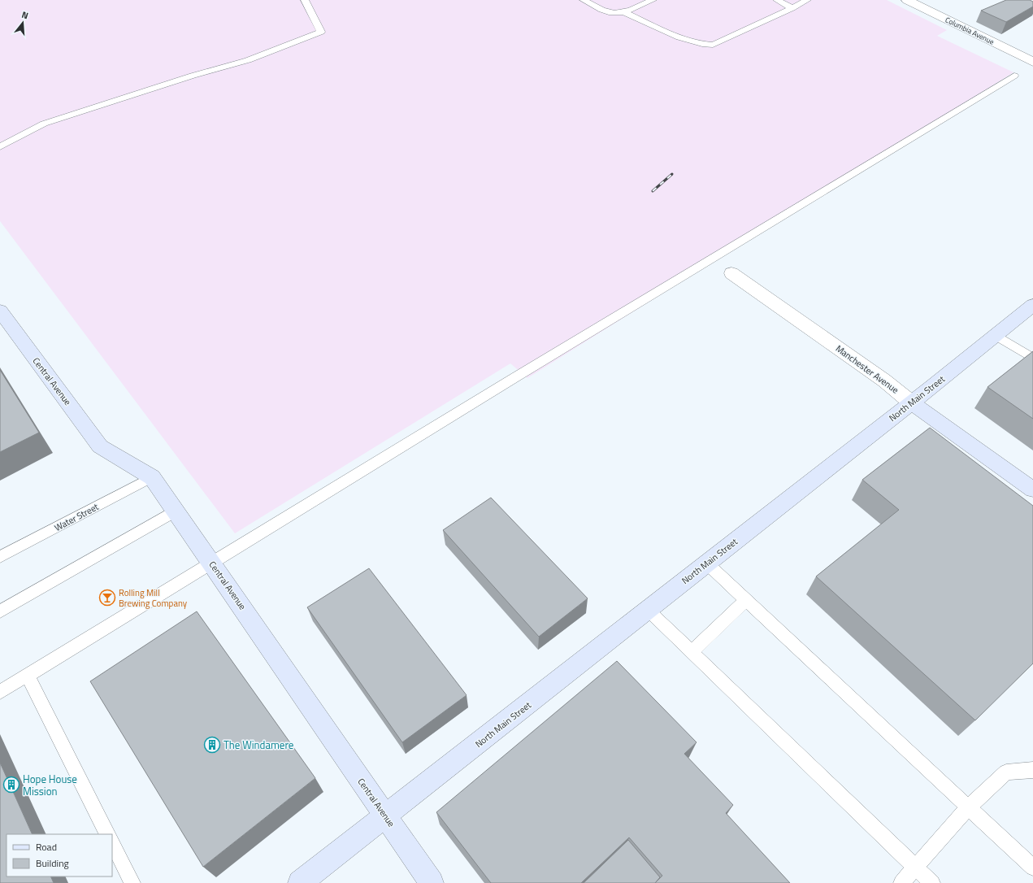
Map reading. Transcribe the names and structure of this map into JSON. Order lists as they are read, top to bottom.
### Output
{
  "streets": {
    "street": [
      "Columbia Avenue",
      "Manchester Avenue",
      "Central Avenue",
      "North Main Street"
    ],
    "lane": ["Water Street"]
  },
  "crossings": [
    ["Manchester Avenue", "North Main Street"],
    ["Central Avenue", "North Main Street"],
    ["Central Avenue", "Water Street"]
  ],
  "places": {
    "bar": ["Rolling Mill Brewing Company"],
    "building": ["The Windamere", "Hope House Mission"]
  },
  "legend": ["Road", "Building"],
  "north": "top"
}
